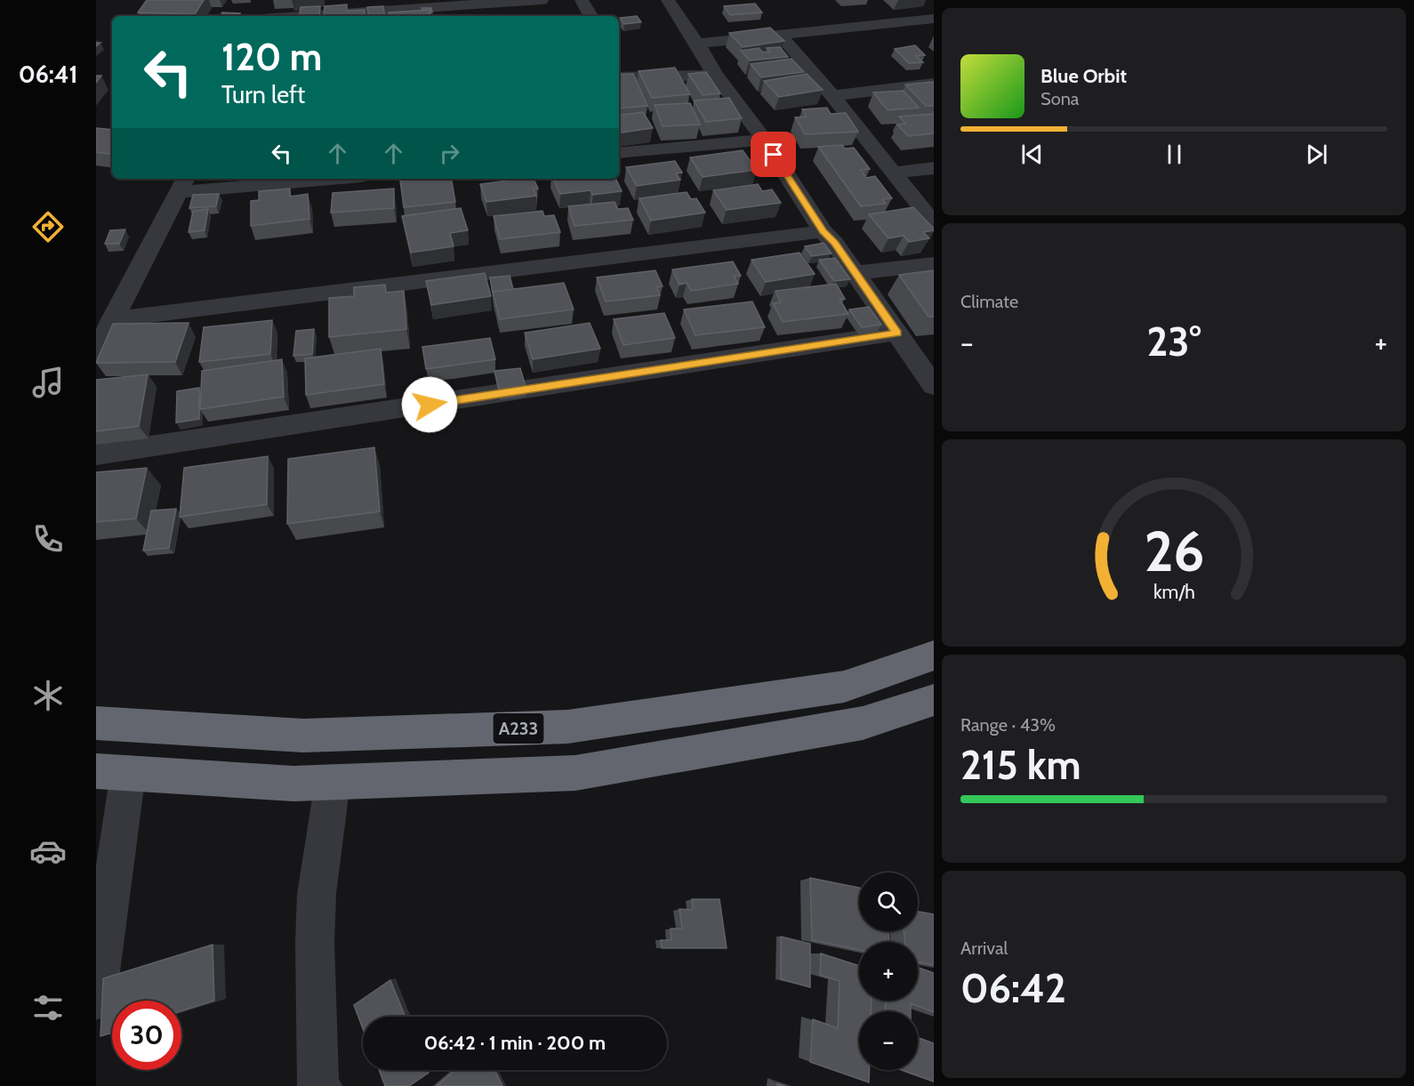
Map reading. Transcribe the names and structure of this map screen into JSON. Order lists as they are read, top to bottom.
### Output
{
  "streets": {
    "highway": ["A233"]
  },
  "page": {
    "tabs": "06:41",
    "turn": ["120 m", "Turn left"],
    "song": ["Blue Orbit", "Sona"],
    "tile": [
      "Climate",
      ["Range · 43%", "215 km"],
      ["Arrival", "06:42"]
    ],
    "heat": ["−", "23°", "+"],
    "map_buttons": ["+", "−"],
    "limit": "30",
    "trip": "06:42 · 1 min · 200 m",
    "gauge": ["26", "km/h"]
  }
}
